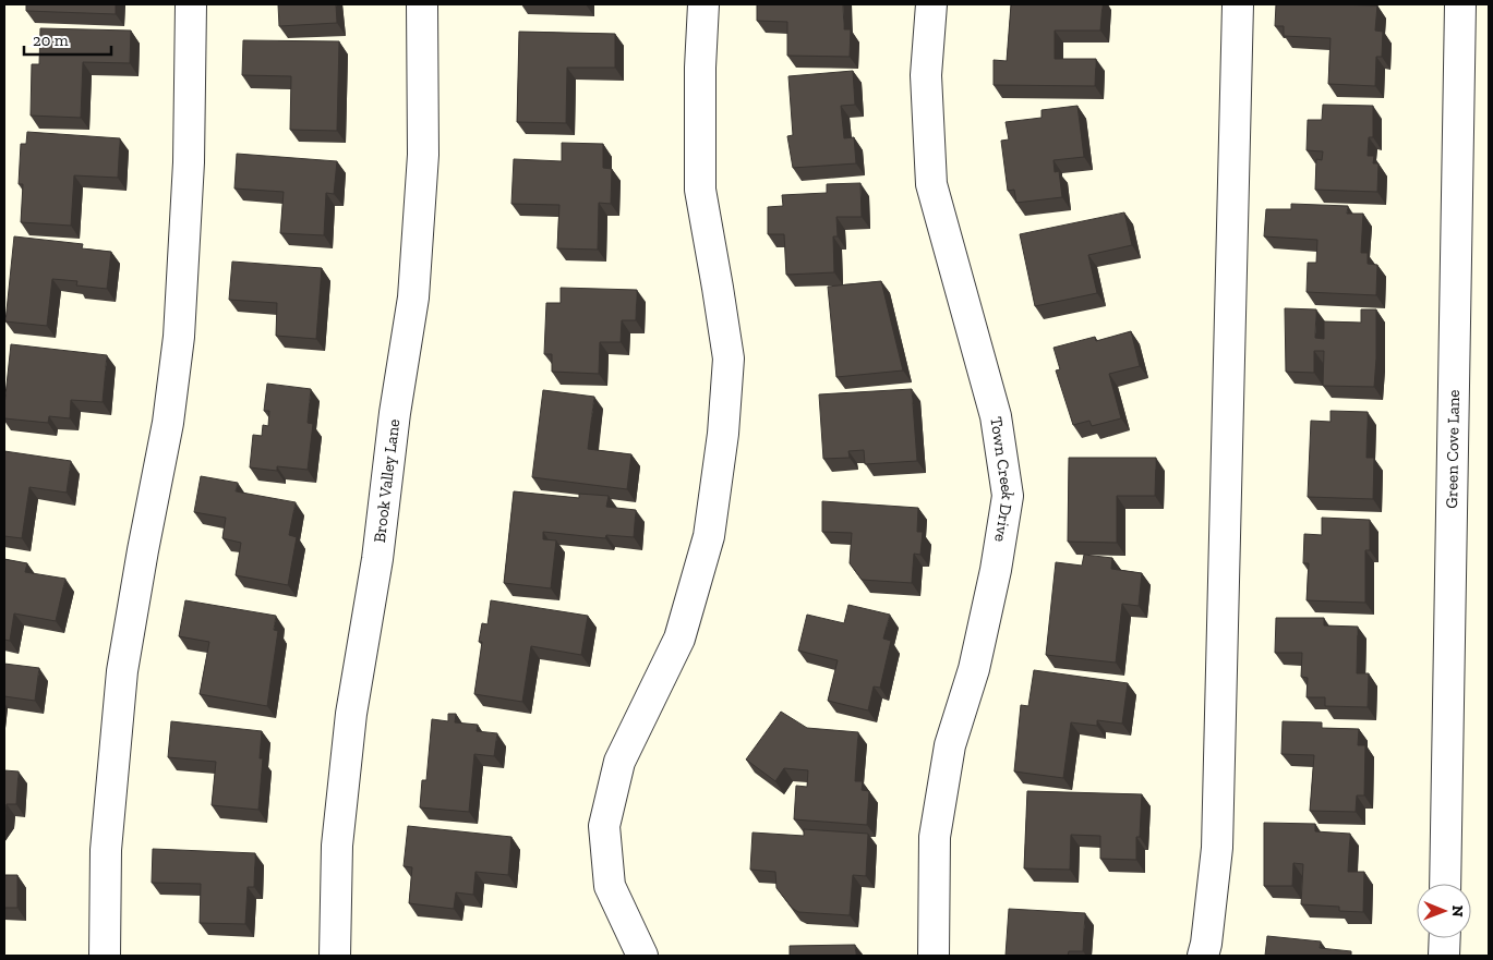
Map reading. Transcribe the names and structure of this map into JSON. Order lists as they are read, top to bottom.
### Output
{
  "streets": {
    "street": ["Green Cove Lane", "Town Creek Drive", "Brook Valley Lane"]
  },
  "scale_bar": "20 m",
  "north": "right"
}
